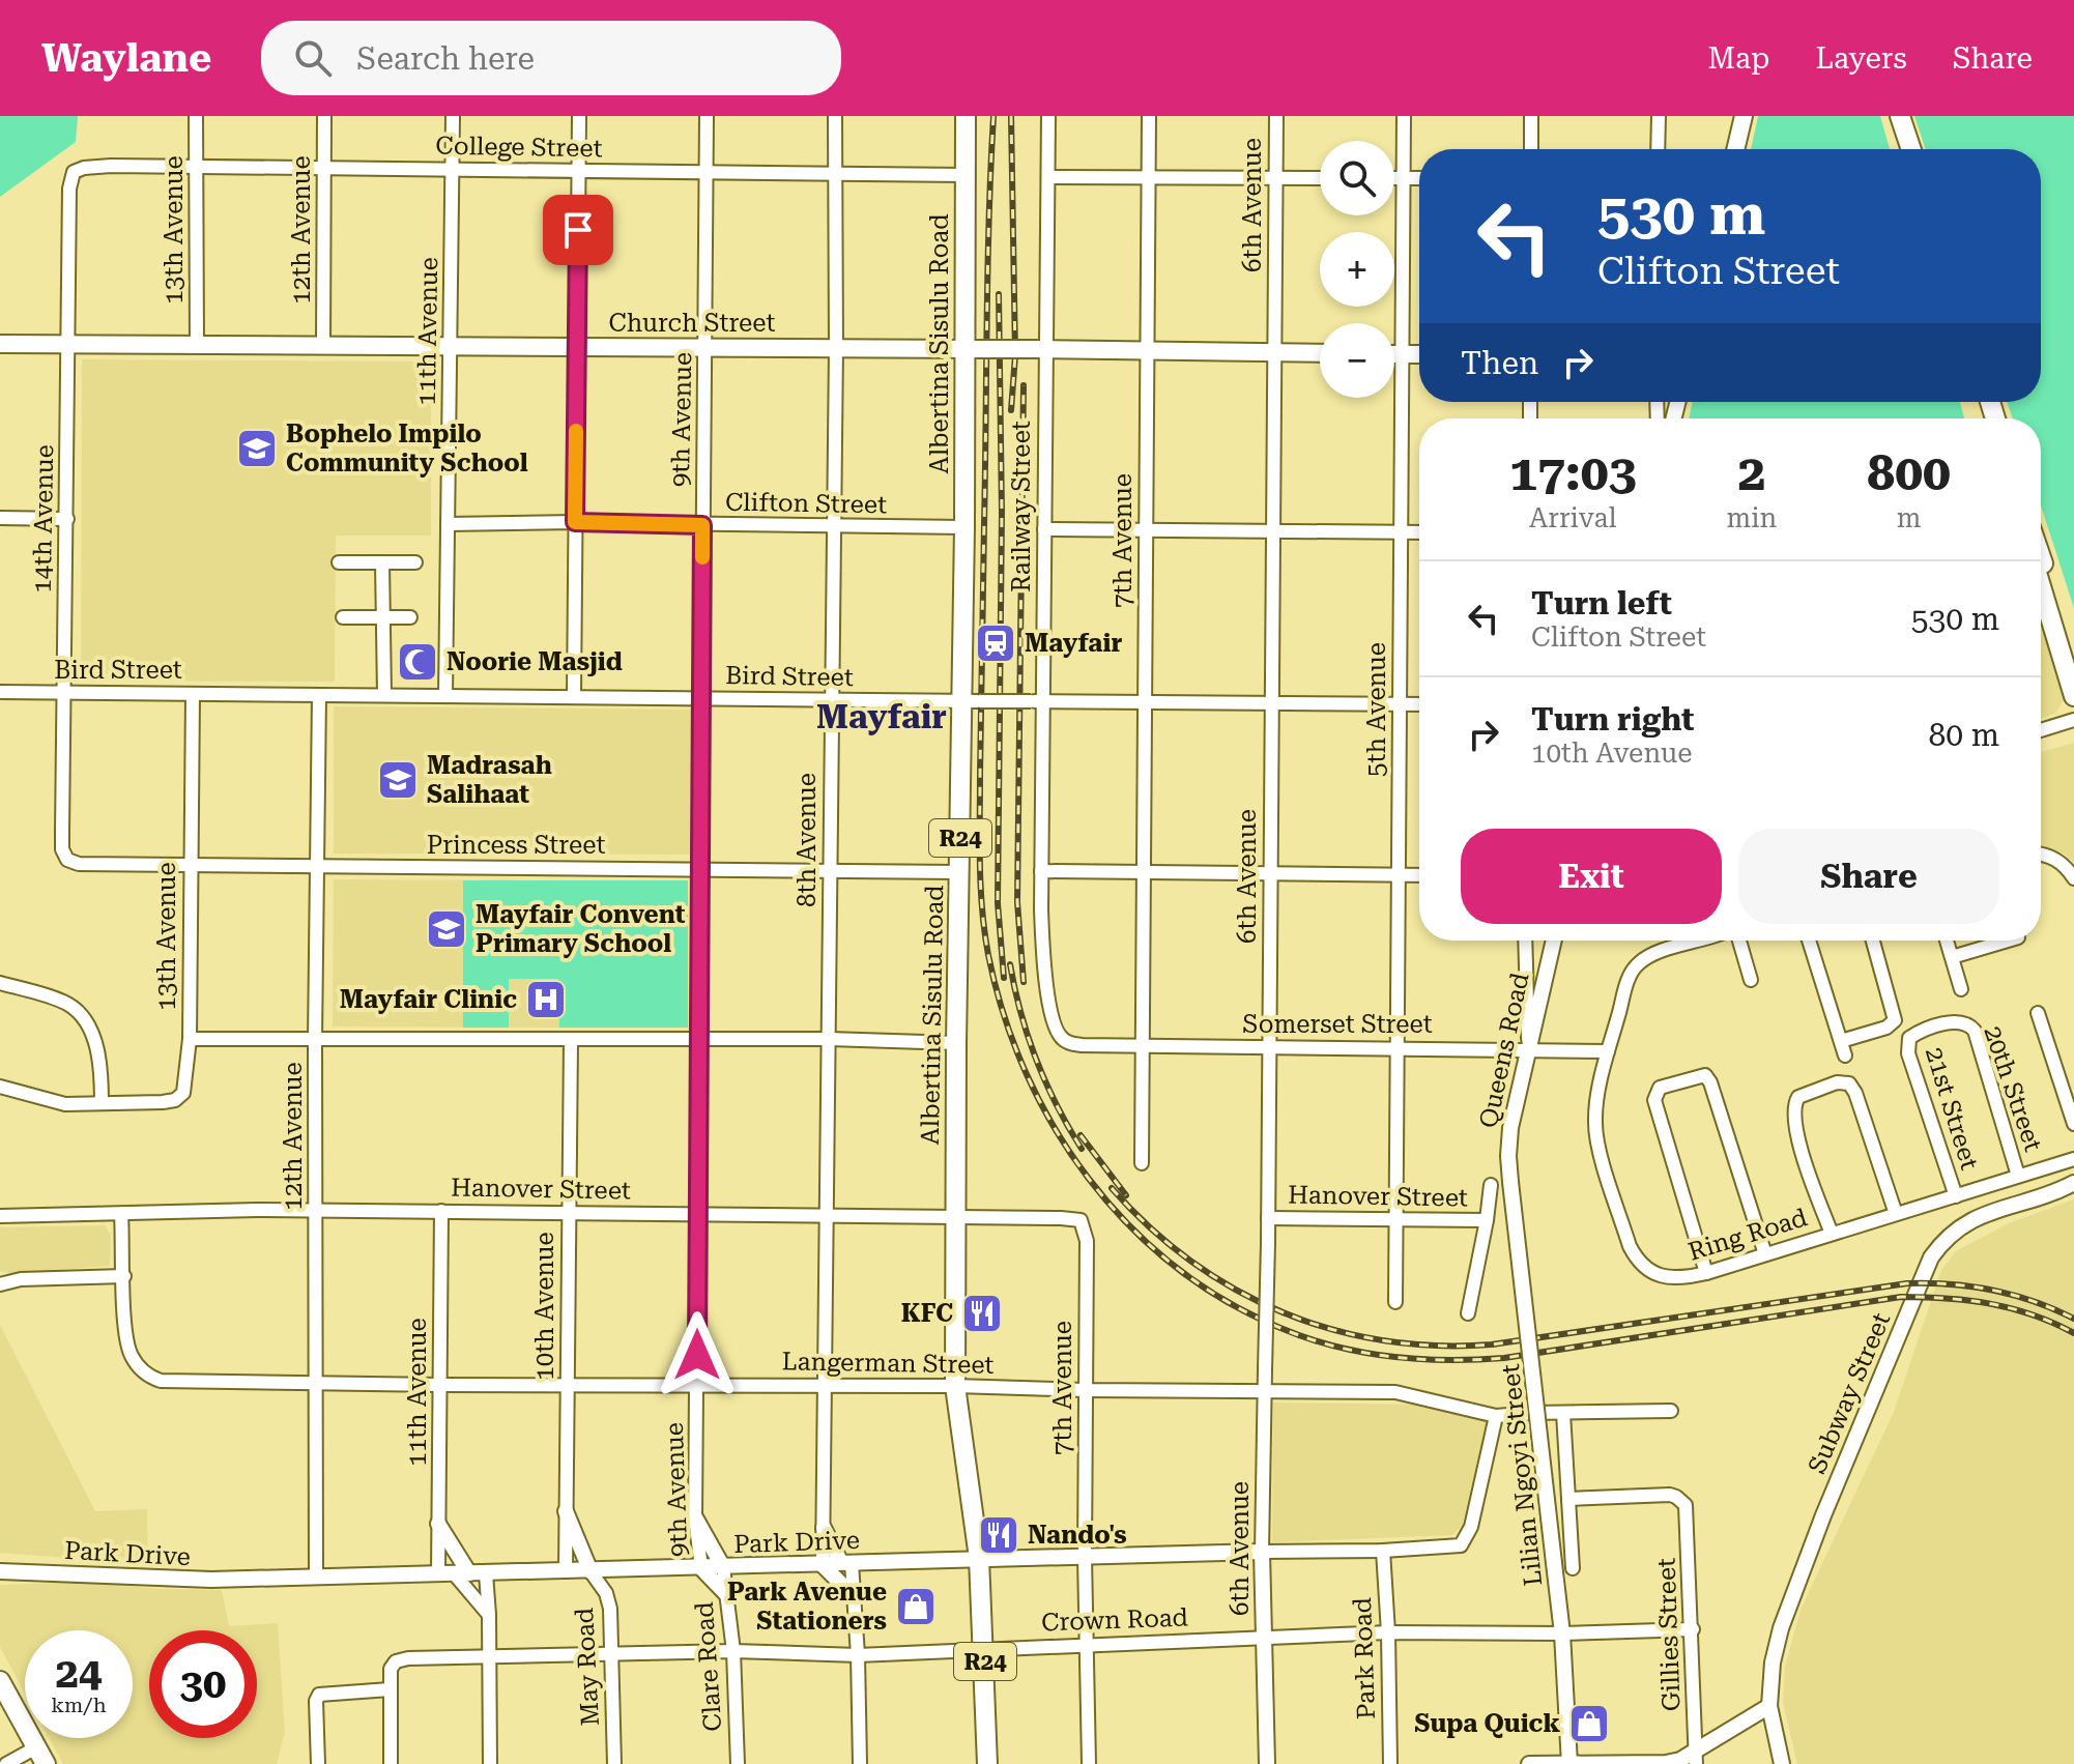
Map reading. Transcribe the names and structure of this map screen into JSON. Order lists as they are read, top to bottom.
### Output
{
  "streets": {
    "main road": ["Church Street", "Albertina Sisulu Road", "R24"],
    "street": [
      "College Street",
      "6th Avenue",
      "13th Avenue",
      "12th Avenue",
      "11th Avenue",
      "9th Avenue",
      "Clifton Street",
      "Railway Street",
      "14th Avenue",
      "7th Avenue",
      "Bird Street",
      "5th Avenue",
      "8th Avenue",
      "Princess Street",
      "Somerset Street",
      "Queens Road",
      "20th Street",
      "21st Street",
      "Hanover Street",
      "Ring Road",
      "10th Avenue",
      "Langerman Street",
      "Subway Street",
      "Lilian Ngoyi Street",
      "Park Drive",
      "Crown Road",
      "Gillies Street",
      "Park Road",
      "May Road",
      "Clare Road"
    ]
  },
  "crossings": [
    ["College Street", "13th Avenue"],
    ["College Street", "12th Avenue"],
    ["College Street", "11th Avenue"],
    ["College Street", "Albertina Sisulu Road"],
    ["College Street", "9th Avenue"],
    ["College Street", "14th Avenue"],
    ["College Street", "8th Avenue"],
    ["6th Avenue", "Church Street"],
    ["6th Avenue", "Bird Street"],
    ["6th Avenue", "Somerset Street"],
    ["6th Avenue", "Hanover Street"],
    ["6th Avenue", "Langerman Street"],
    ["6th Avenue", "Park Drive"],
    ["6th Avenue", "Crown Road"],
    ["13th Avenue", "Church Street"],
    ["13th Avenue", "Bird Street"],
    ["13th Avenue", "Princess Street"],
    ["12th Avenue", "Church Street"],
    ["12th Avenue", "Bird Street"],
    ["12th Avenue", "Princess Street"],
    ["12th Avenue", "Hanover Street"],
    ["12th Avenue", "Langerman Street"],
    ["12th Avenue", "Park Drive"],
    ["Church Street", "11th Avenue"],
    ["Church Street", "Albertina Sisulu Road"],
    ["Church Street", "9th Avenue"],
    ["Church Street", "Railway Street"],
    ["Church Street", "14th Avenue"],
    ["Church Street", "7th Avenue"],
    ["Church Street", "8th Avenue"],
    ["11th Avenue", "Clifton Street"],
    ["11th Avenue", "Bird Street"],
    ["11th Avenue", "Hanover Street"],
    ["11th Avenue", "Langerman Street"],
    ["11th Avenue", "Park Drive"],
    ["Albertina Sisulu Road", "Clifton Street"],
    ["Albertina Sisulu Road", "Bird Street"],
    ["Albertina Sisulu Road", "Princess Street"],
    ["Albertina Sisulu Road", "Hanover Street"],
    ["Albertina Sisulu Road", "Langerman Street"],
    ["Albertina Sisulu Road", "Park Drive"],
    ["Albertina Sisulu Road", "Crown Road"],
    ["9th Avenue", "Clifton Street"],
    ["9th Avenue", "Bird Street"],
    ["9th Avenue", "Princess Street"],
    ["9th Avenue", "Hanover Street"],
    ["9th Avenue", "Langerman Street"],
    ["9th Avenue", "Park Drive"],
    ["Clifton Street", "8th Avenue"],
    ["Railway Street", "Bird Street"],
    ["Railway Street", "Somerset Street"],
    ["14th Avenue", "Bird Street"],
    ["14th Avenue", "Princess Street"],
    ["7th Avenue", "Bird Street"],
    ["7th Avenue", "Somerset Street"],
    ["7th Avenue", "Hanover Street"],
    ["7th Avenue", "Langerman Street"],
    ["7th Avenue", "Park Drive"],
    ["7th Avenue", "Crown Road"],
    ["Bird Street", "5th Avenue"],
    ["Bird Street", "8th Avenue"],
    ["5th Avenue", "Somerset Street"],
    ["5th Avenue", "Hanover Street"],
    ["8th Avenue", "Princess Street"],
    ["8th Avenue", "Hanover Street"],
    ["8th Avenue", "Langerman Street"],
    ["8th Avenue", "Park Drive"],
    ["Somerset Street", "Queens Road"],
    ["Somerset Street", "Ring Road"],
    ["Queens Road", "Lilian Ngoyi Street"],
    ["20th Street", "21st Street"],
    ["20th Street", "Ring Road"],
    ["21st Street", "Ring Road"],
    ["Hanover Street", "10th Avenue"],
    ["Hanover Street", "Langerman Street"],
    ["10th Avenue", "Langerman Street"],
    ["10th Avenue", "Park Drive"],
    ["Langerman Street", "Park Drive"],
    ["Lilian Ngoyi Street", "Crown Road"],
    ["Park Drive", "Park Road"],
    ["Park Drive", "May Road"],
    ["Park Drive", "Clare Road"],
    ["Crown Road", "Gillies Street"],
    ["Crown Road", "Park Road"],
    ["Crown Road", "May Road"],
    ["Crown Road", "Clare Road"]
  ],
  "districts": ["Mayfair"],
  "places": {
    "school or university": ["Bophelo Impilo Community School", "Madrasah Salihaat", "Mayfair Convent Primary School"],
    "station": ["Mayfair"],
    "mosque": ["Noorie Masjid"],
    "hospital": ["Mayfair Clinic"],
    "restaurant": ["KFC", "Nando's"],
    "shop": ["Park Avenue Stationers", "Supa Quick"]
  },
  "page": {
    "header": "Waylane",
    "search": "Search here",
    "nav": ["Map", "Layers", "Share"],
    "map_buttons": ["+", "−"],
    "turn": ["530 m", "Clifton Street"],
    "then": "Then",
    "eta": [
      "17:03",
      "Arrival",
      "2",
      "min",
      "800",
      "m"
    ],
    "list": [
      {
        "name": "Turn left",
        "note": "Clifton Street",
        "value": "530 m"
      },
      {
        "name": "Turn right",
        "note": "10th Avenue",
        "value": "80 m"
      }
    ],
    "buttons": ["Exit", "Share"],
    "speed": "24 km/h",
    "limit": "30"
  }
}
